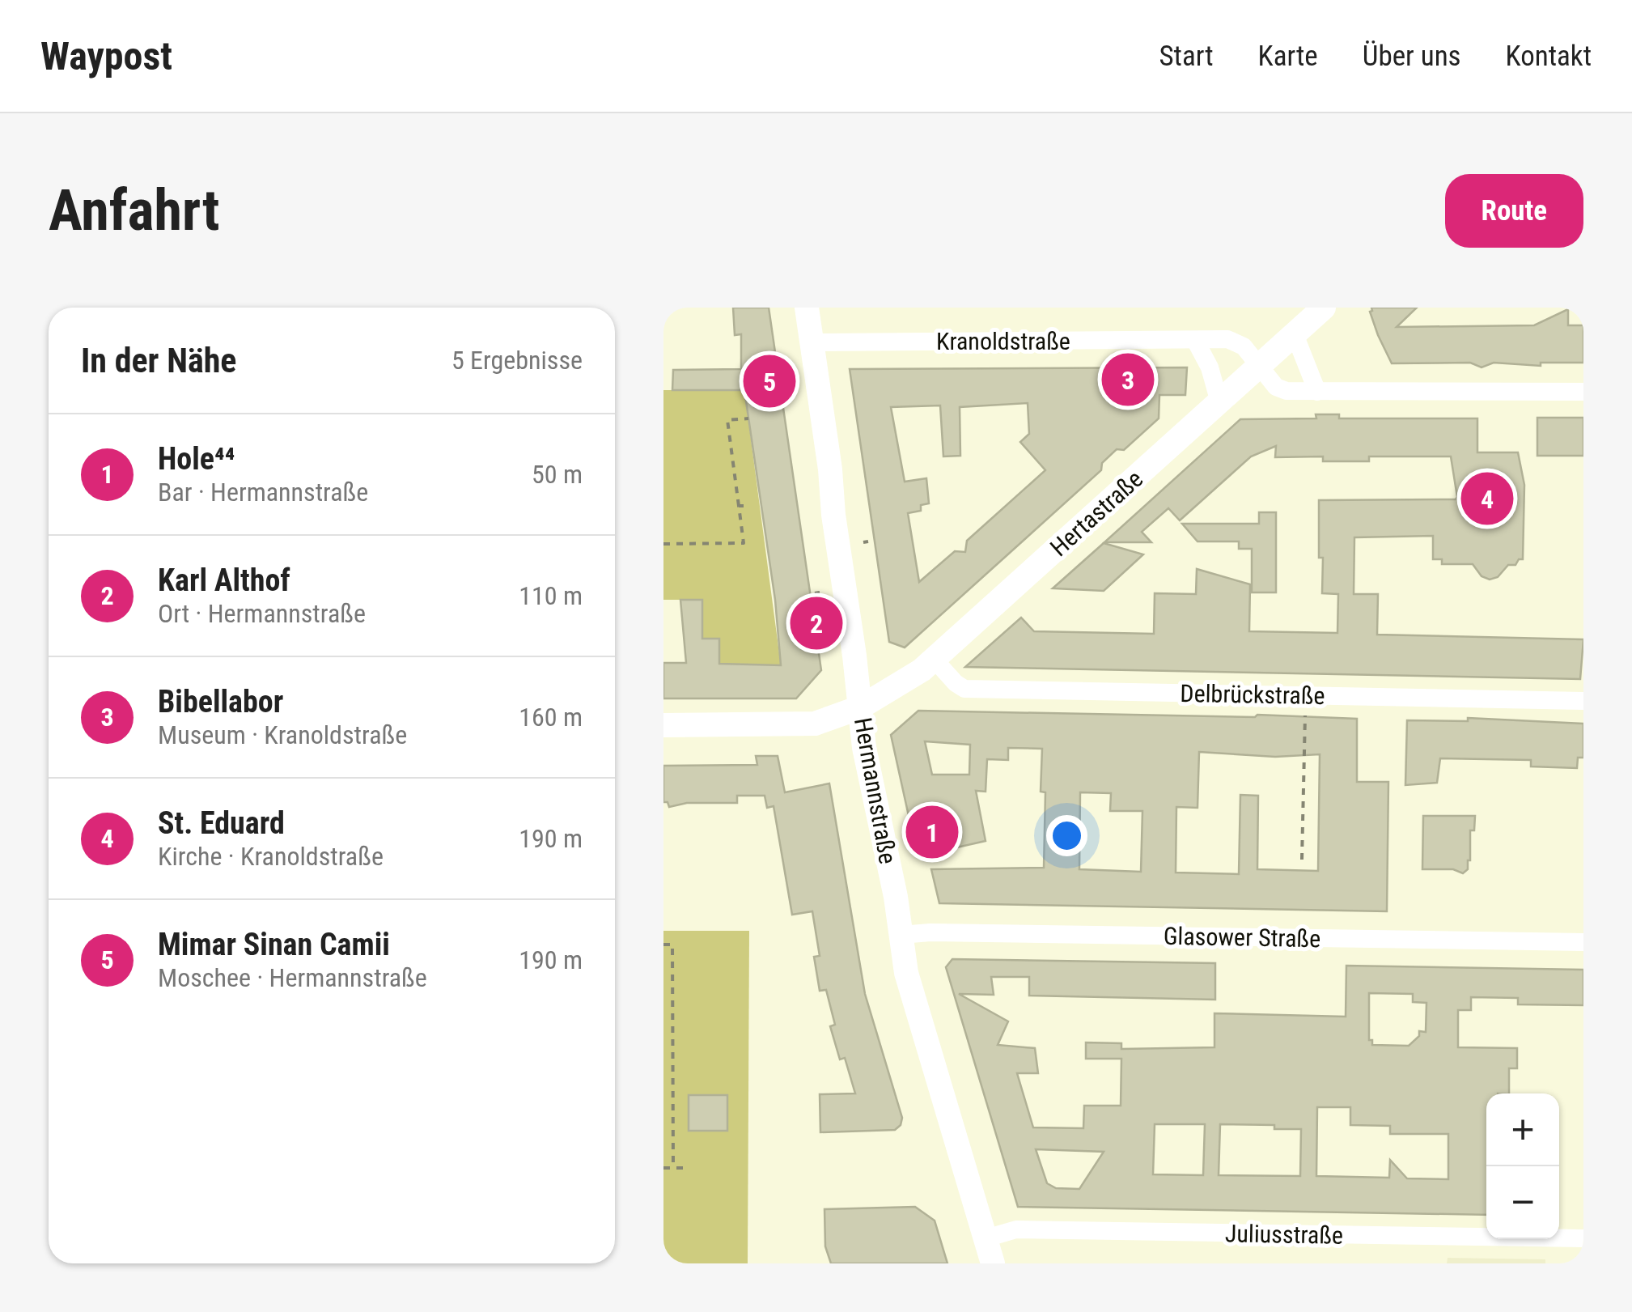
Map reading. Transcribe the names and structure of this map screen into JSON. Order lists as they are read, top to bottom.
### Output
{
  "streets": {
    "main road": ["Hertastraße", "Hermannstraße"],
    "street": [
      "Kranoldstraße",
      "Delbrückstraße",
      "Glasower Straße",
      "Juliusstraße"
    ]
  },
  "crossings": [
    ["Kranoldstraße", "Hertastraße"],
    ["Kranoldstraße", "Hermannstraße"],
    ["Hertastraße", "Delbrückstraße"],
    ["Hertastraße", "Hermannstraße"],
    ["Hermannstraße", "Glasower Straße"],
    ["Hermannstraße", "Juliusstraße"]
  ],
  "page": {
    "header": "Waypost",
    "nav": [
      "Start",
      "Karte",
      "Über uns",
      "Kontakt"
    ],
    "buttons": "Route",
    "title": "Anfahrt",
    "heading": ["In der Nähe", "5 Ergebnisse"],
    "pins": [
      "3",
      "5",
      "4",
      "2",
      "1"
    ],
    "list": [
      {
        "mark": "1",
        "name": "Hole⁴⁴",
        "note": "Bar · Hermannstraße",
        "value": "50 m"
      },
      {
        "mark": "2",
        "name": "Karl Althof",
        "note": "Ort · Hermannstraße",
        "value": "110 m"
      },
      {
        "mark": "3",
        "name": "Bibellabor",
        "note": "Museum · Kranoldstraße",
        "value": "160 m"
      },
      {
        "mark": "4",
        "name": "St. Eduard",
        "note": "Kirche · Kranoldstraße",
        "value": "190 m"
      },
      {
        "mark": "5",
        "name": "Mimar Sinan Camii",
        "note": "Moschee · Hermannstraße",
        "value": "190 m"
      }
    ],
    "map_buttons": ["+", "−"]
  }
}
